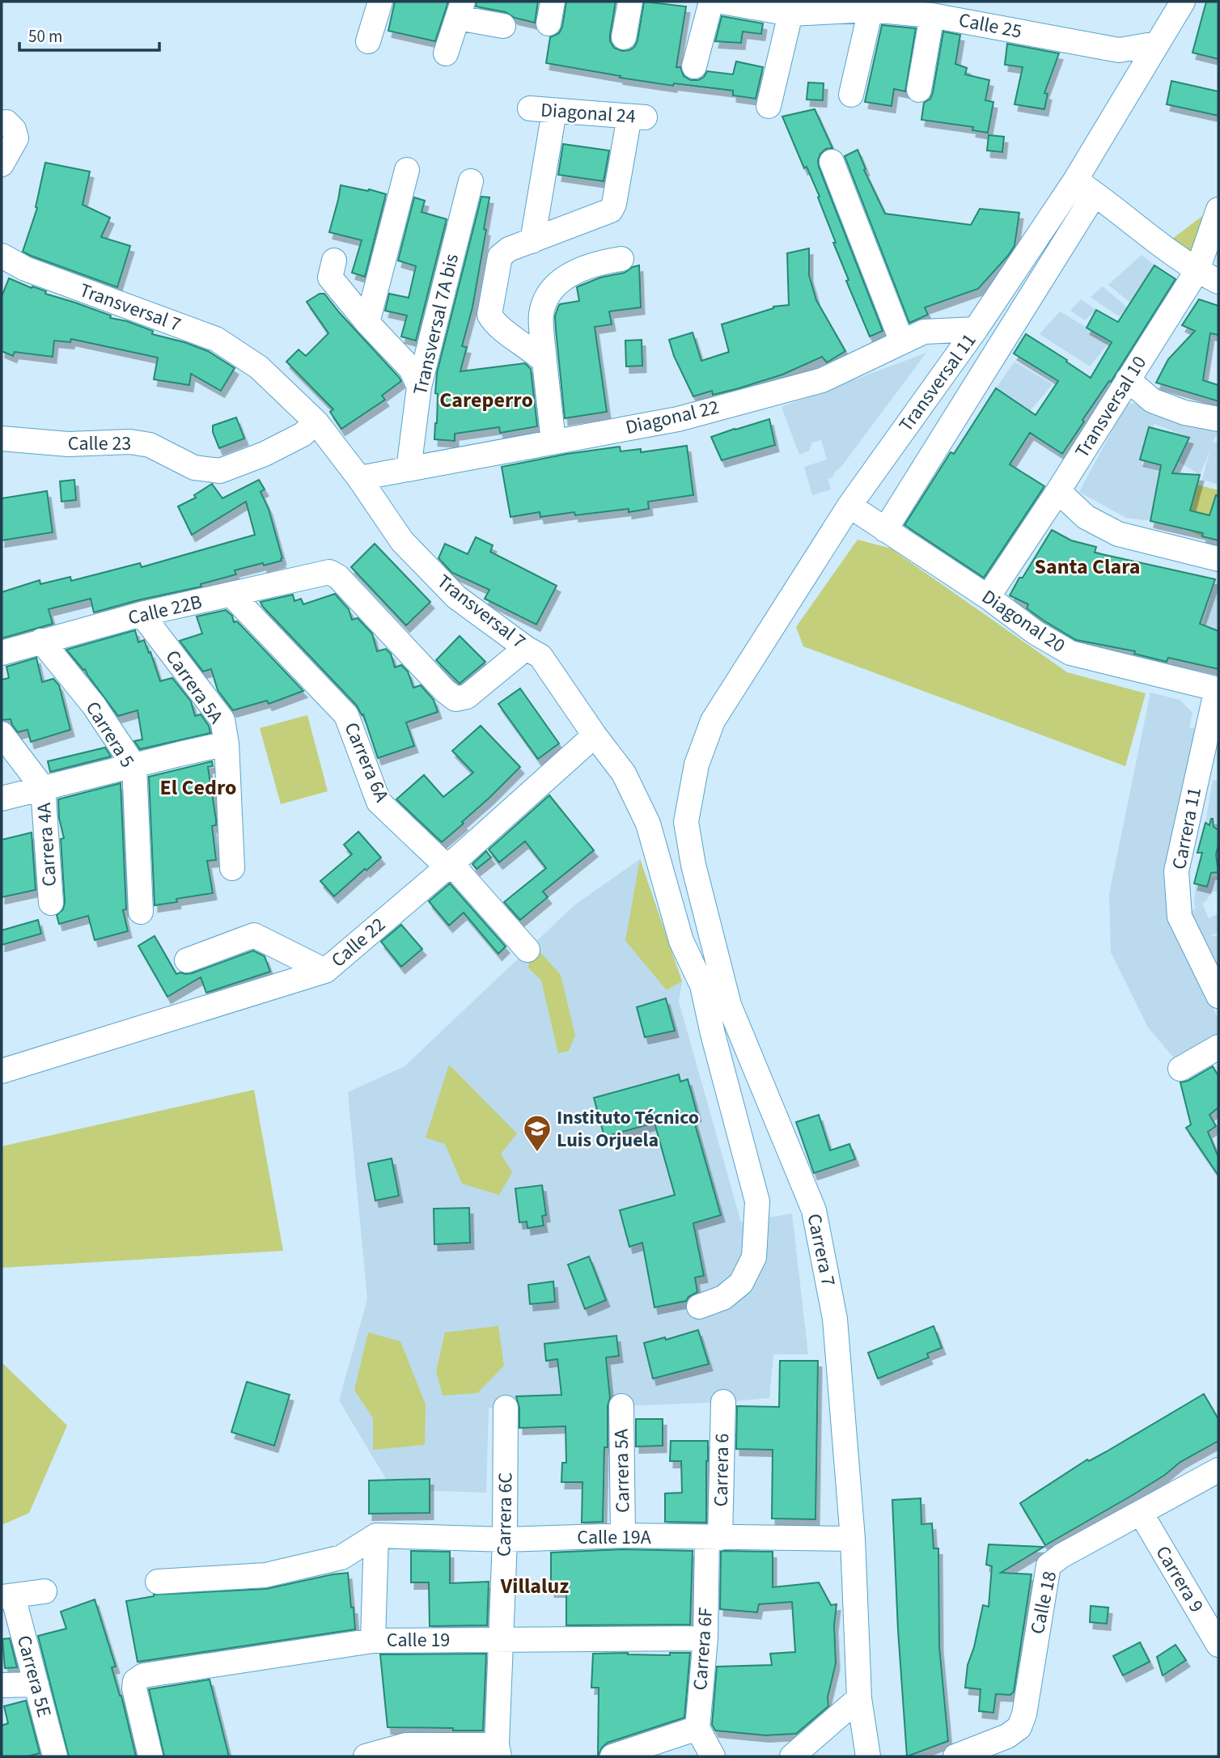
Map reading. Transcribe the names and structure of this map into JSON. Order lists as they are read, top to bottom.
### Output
{
  "streets": {
    "street": [
      "Calle 25",
      "Diagonal 24",
      "Transversal 7",
      "Transversal 7A bis",
      "Transversal 11",
      "Transversal 10",
      "Diagonal 22",
      "Calle 23",
      "Calle 22B",
      "Diagonal 20",
      "Carrera 5A",
      "Carrera 5",
      "Carrera 6A",
      "Carrera 11",
      "Carrera 4A",
      "Calle 22",
      "Carrera 7",
      "Carrera 6",
      "Carrera 6C",
      "Calle 19A",
      "Carrera 9",
      "Calle 18",
      "Calle 19",
      "Carrera 6F",
      "Carrera 5E"
    ]
  },
  "crossings": [
    ["Calle 25", "Transversal 11"],
    ["Transversal 7", "Diagonal 22"],
    ["Transversal 7", "Calle 23"],
    ["Transversal 7", "Calle 22B"],
    ["Transversal 7", "Calle 22"],
    ["Transversal 7", "Carrera 7"],
    ["Transversal 7A bis", "Diagonal 22"],
    ["Transversal 11", "Diagonal 22"],
    ["Transversal 11", "Diagonal 20"],
    ["Transversal 11", "Carrera 7"],
    ["Transversal 10", "Diagonal 20"],
    ["Calle 22B", "Carrera 5A"],
    ["Calle 22B", "Carrera 5"],
    ["Calle 22B", "Carrera 6A"],
    ["Diagonal 20", "Carrera 11"],
    ["Carrera 5A", "Calle 19A"],
    ["Carrera 6A", "Calle 22"],
    ["Carrera 7", "Calle 19A"],
    ["Carrera 6", "Calle 19A"],
    ["Carrera 6", "Carrera 6F"],
    ["Carrera 6C", "Calle 19A"],
    ["Carrera 6C", "Calle 19"],
    ["Calle 19A", "Carrera 6F"],
    ["Carrera 9", "Calle 18"],
    ["Calle 19", "Carrera 6F"]
  ],
  "districts": [
    "Careperro",
    "Santa Clara",
    "El Cedro",
    "Villaluz"
  ],
  "places": {
    "school or university": ["Instituto Técnico Luis Orjuela"]
  },
  "scale_bar": "50 m"
}
